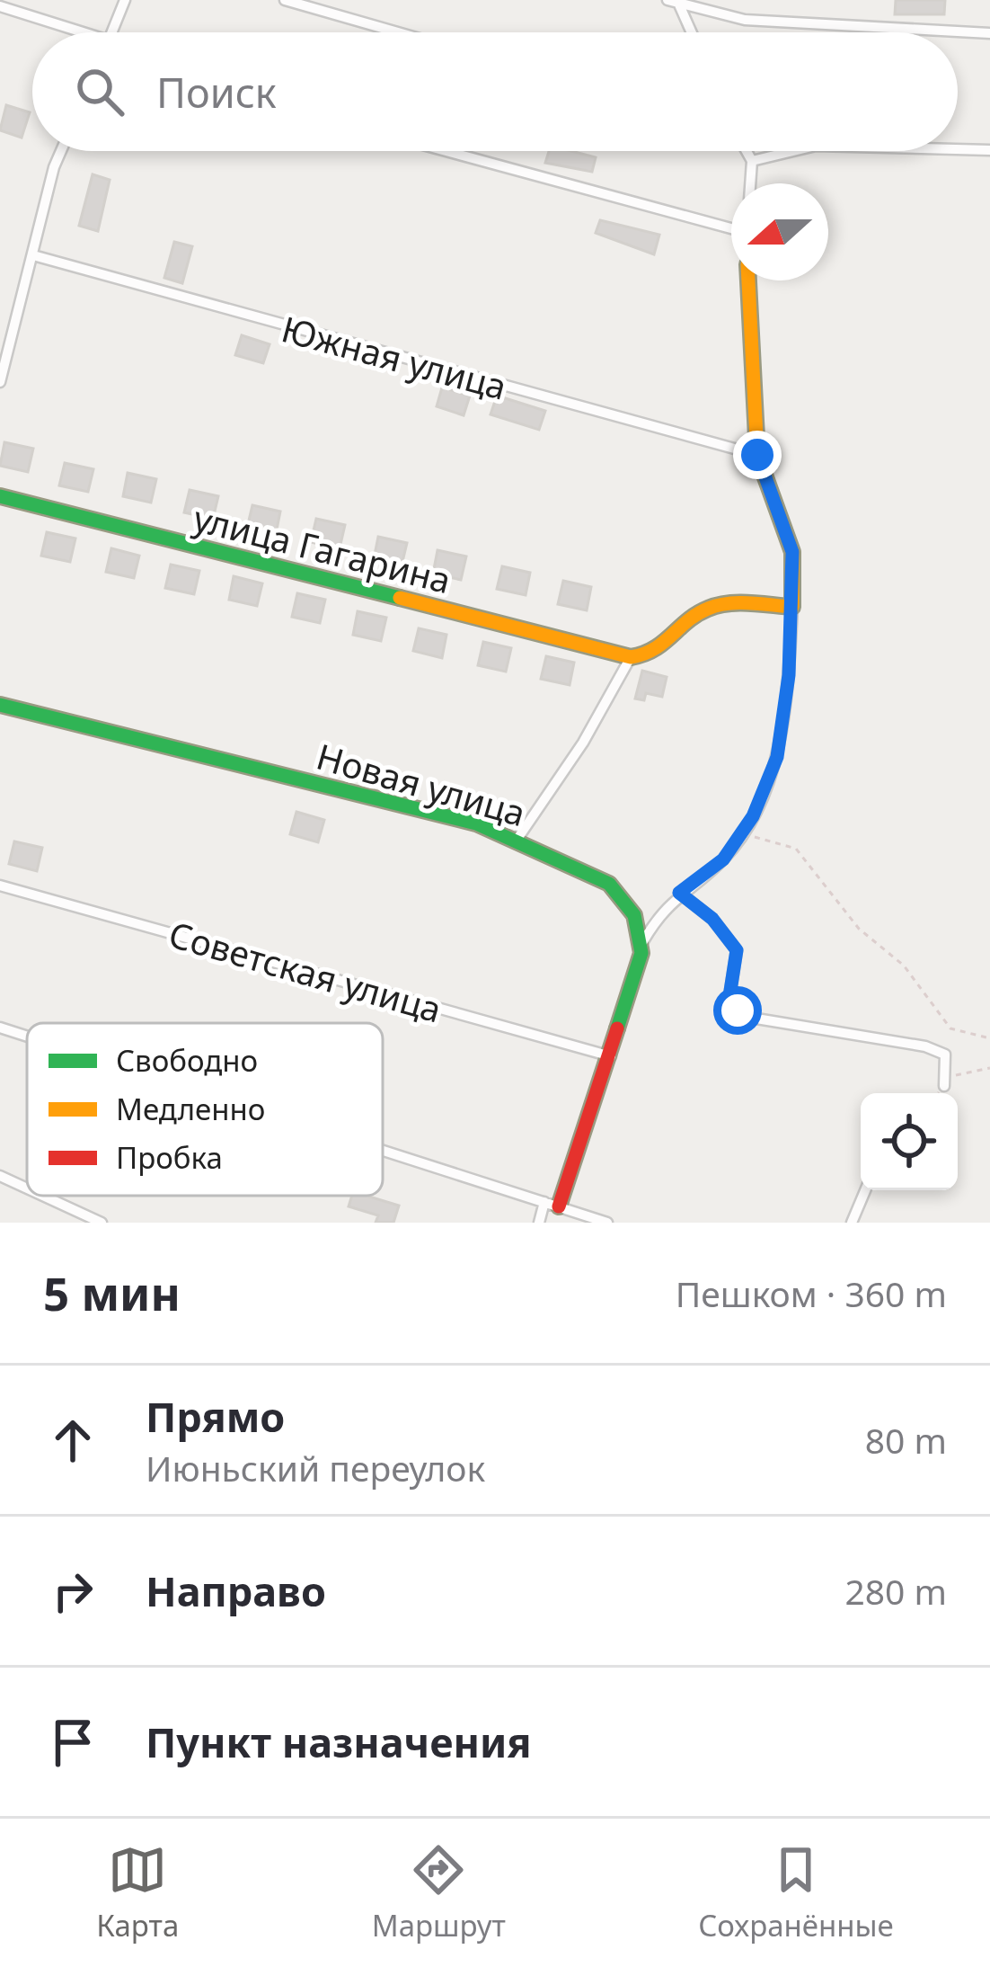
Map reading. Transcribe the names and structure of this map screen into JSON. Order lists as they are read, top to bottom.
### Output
{
  "streets": {
    "street": [
      "Южная улица",
      "улица Гагарина",
      "Новая улица",
      "Советская улица"
    ]
  },
  "legend": ["Свободно", "Медленно", "Пробка"],
  "north": "left",
  "page": {
    "search": "Поиск",
    "heading": ["5 мин", "Пешком · 360 m"],
    "list": [
      ["Прямо", "Июньский переулок", "80 m"],
      ["Направо", "280 m"],
      "Пункт назначения"
    ],
    "nav": ["Карта", "Маршрут", "Сохранённые"]
  }
}
